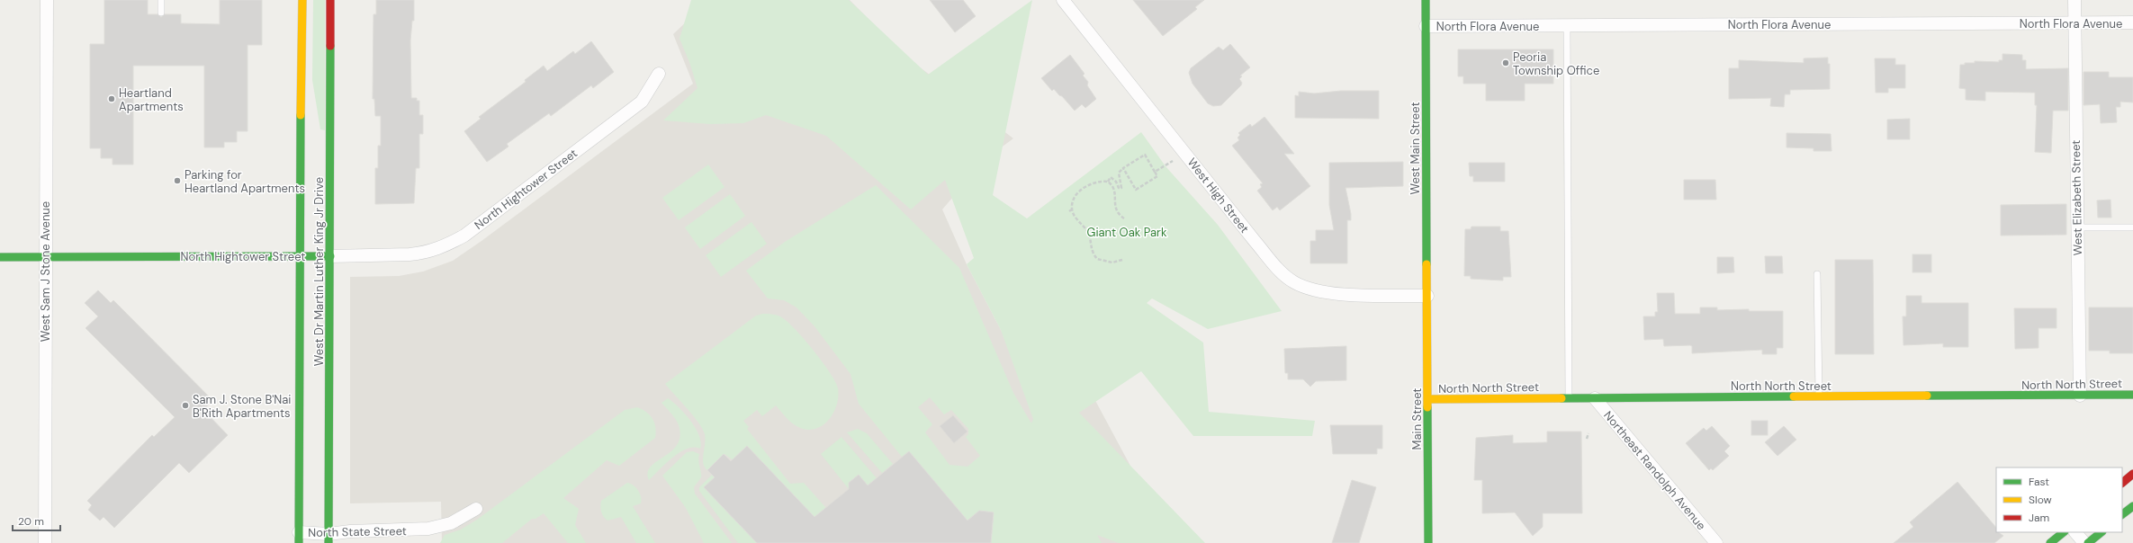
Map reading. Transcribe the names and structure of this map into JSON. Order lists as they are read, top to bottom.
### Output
{
  "streets": {
    "main road": [
      "West Main Street",
      "North Hightower Street",
      "West Dr Martin Luther King Jr Drive",
      "North North Street",
      "Main Street"
    ],
    "street": [
      "North Flora Avenue",
      "West High Street",
      "West Elizabeth Street",
      "West Sam J Stone Avenue",
      "Northeast Randolph Avenue",
      "North State Street"
    ]
  },
  "crossings": [
    ["North Flora Avenue", "West Main Street"],
    ["North Flora Avenue", "West Elizabeth Street"],
    ["West Main Street", "West High Street"],
    ["West Main Street", "Main Street"],
    ["North Hightower Street", "West Sam J Stone Avenue"],
    ["North Hightower Street", "West Dr Martin Luther King Jr Drive"],
    ["West High Street", "Main Street"],
    ["West Elizabeth Street", "North North Street"],
    ["West Dr Martin Luther King Jr Drive", "North State Street"],
    ["North North Street", "Main Street"],
    ["North North Street", "Northeast Randolph Avenue"]
  ],
  "parks": ["Giant Oak Park"],
  "places": [
    "Peoria Township Office",
    "Heartland Apartments",
    "Parking for Heartland Apartments",
    "Sam J. Stone B'Nai B'Rith Apartments"
  ],
  "legend": ["Fast", "Slow", "Jam"],
  "scale_bar": "20 m"
}
